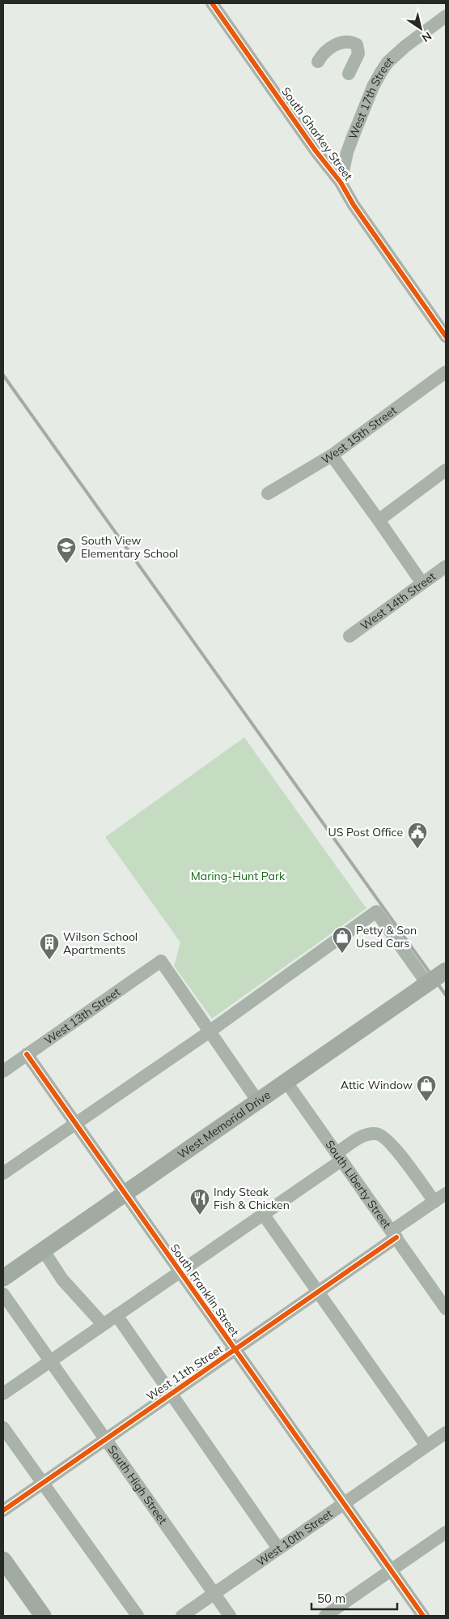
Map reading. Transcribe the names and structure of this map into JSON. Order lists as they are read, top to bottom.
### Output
{
  "streets": {
    "main road": ["West Memorial Drive"],
    "street": [
      "West 17th Street",
      "South Gharkey Street",
      "West 15th Street",
      "West 14th Street",
      "West 13th Street",
      "South Liberty Street",
      "South Franklin Street",
      "West 11th Street",
      "South High Street",
      "West 10th Street"
    ]
  },
  "crossings": [
    ["West 17th Street", "South Gharkey Street"],
    ["West 13th Street", "South Franklin Street"],
    ["West Memorial Drive", "South Liberty Street"],
    ["West Memorial Drive", "South Franklin Street"],
    ["South Liberty Street", "West 11th Street"],
    ["South Franklin Street", "West 11th Street"],
    ["South Franklin Street", "West 10th Street"],
    ["West 11th Street", "South High Street"],
    ["South High Street", "West 10th Street"]
  ],
  "parks": ["Maring-Hunt Park"],
  "places": {
    "school or university": ["South View Elementary School"],
    "public building": ["US Post Office"],
    "shop": ["Petty & Son Used Cars", "Attic Window"],
    "building": ["Wilson School Apartments"],
    "restaurant": ["Indy Steak Fish & Chicken"]
  },
  "scale_bar": "50 m",
  "north": "bottom right"
}
